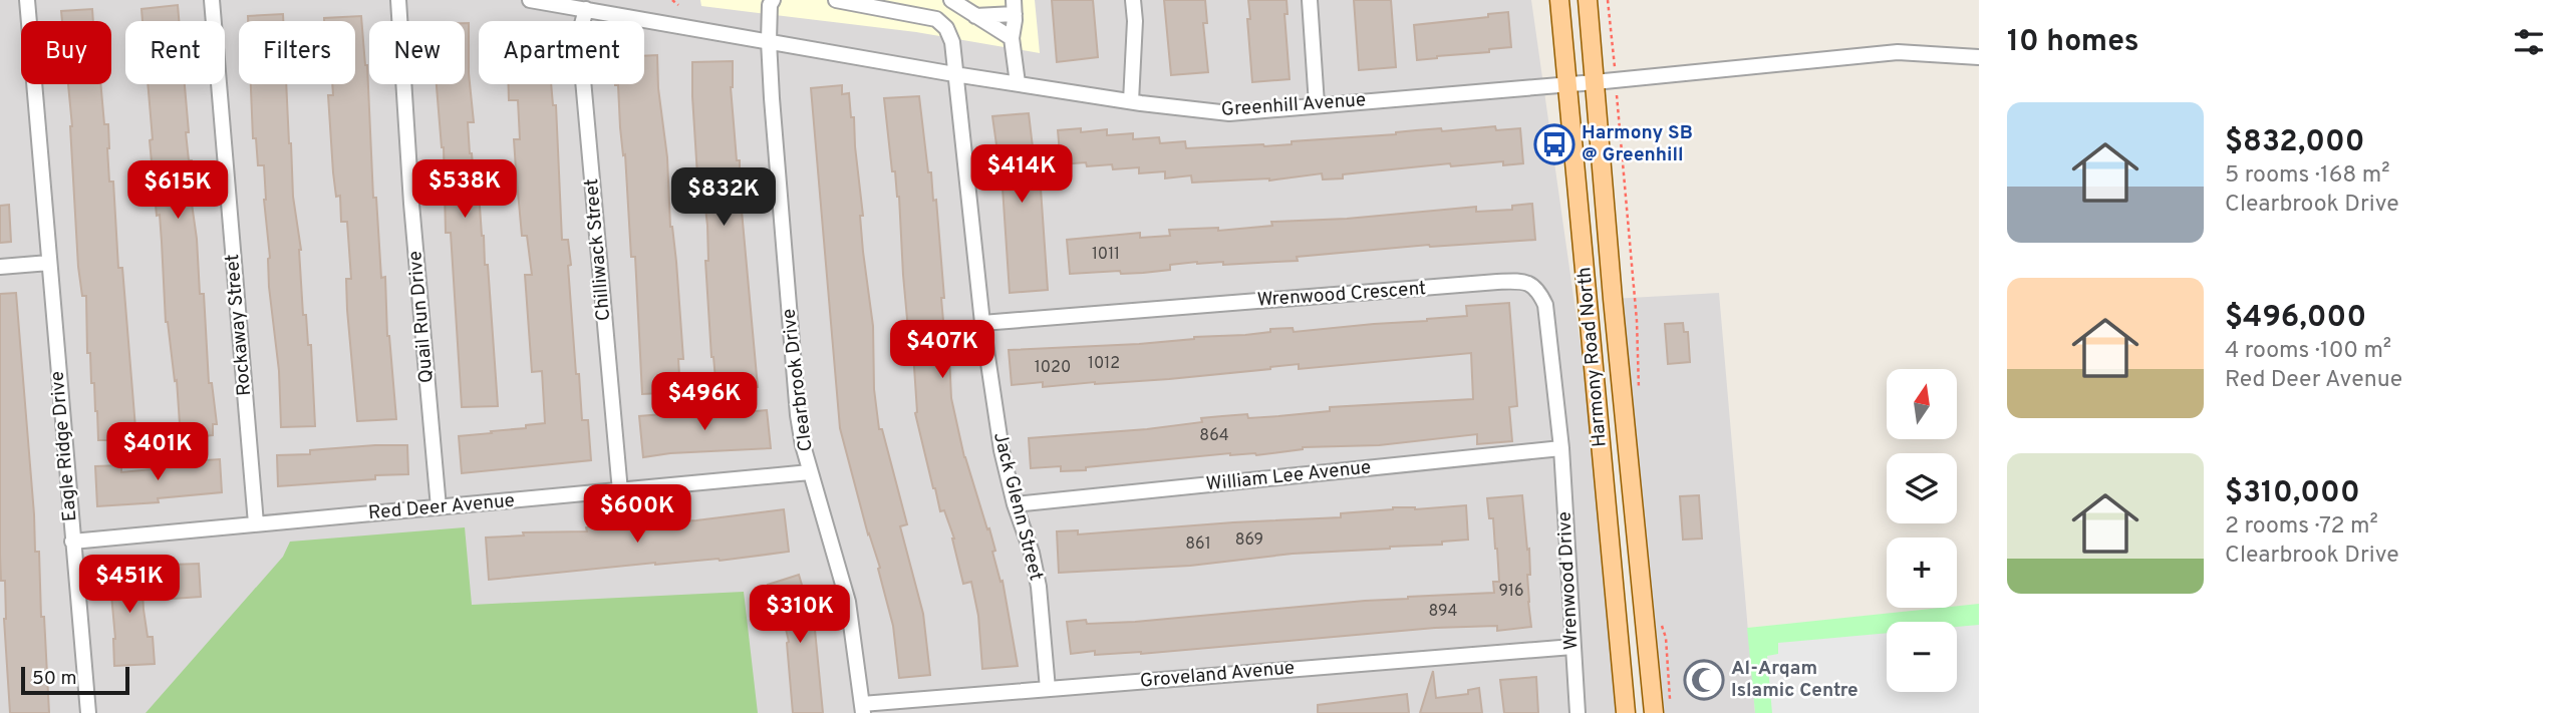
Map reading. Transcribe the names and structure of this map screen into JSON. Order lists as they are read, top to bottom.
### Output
{
  "streets": {
    "main road": ["Harmony Road North"],
    "street": [
      "Greenhill Avenue",
      "Chilliwack Street",
      "Wrenwood Crescent",
      "Quail Run Drive",
      "Rockaway Street",
      "Clearbrook Drive",
      "Eagle Ridge Drive",
      "William Lee Avenue",
      "Jack Glenn Street",
      "Red Deer Avenue",
      "Wrenwood Drive",
      "Groveland Avenue"
    ]
  },
  "crossings": [
    ["Greenhill Avenue", "Chilliwack Street"],
    ["Greenhill Avenue", "Harmony Road North"],
    ["Greenhill Avenue", "Clearbrook Drive"],
    ["Greenhill Avenue", "Jack Glenn Street"],
    ["Chilliwack Street", "Red Deer Avenue"],
    ["Wrenwood Crescent", "William Lee Avenue"],
    ["Wrenwood Crescent", "Jack Glenn Street"],
    ["Wrenwood Crescent", "Wrenwood Drive"],
    ["Quail Run Drive", "Red Deer Avenue"],
    ["Rockaway Street", "Red Deer Avenue"],
    ["Clearbrook Drive", "Red Deer Avenue"],
    ["Clearbrook Drive", "Groveland Avenue"],
    ["Eagle Ridge Drive", "Red Deer Avenue"],
    ["William Lee Avenue", "Jack Glenn Street"],
    ["William Lee Avenue", "Wrenwood Drive"],
    ["Jack Glenn Street", "Groveland Avenue"],
    ["Wrenwood Drive", "Groveland Avenue"]
  ],
  "places": {
    "bus stop": ["Harmony SB @ Greenhill"],
    "mosque": ["Al-Arqam Islamic Centre"]
  },
  "house_numbers": [
    "1011",
    "1012",
    "1020",
    "864",
    "869",
    "861",
    "916",
    "894"
  ],
  "scale_bar": "50 m",
  "north": "top",
  "page": {
    "heading": "10 homes",
    "chip": [
      "Buy",
      "Rent",
      "Filters",
      "New",
      "Apartment"
    ],
    "list": [
      {
        "name": "$832,000",
        "note": "5 rooms · 168 m² · Clearbrook Drive"
      },
      {
        "name": "$496,000",
        "note": "4 rooms · 100 m² · Red Deer Avenue"
      },
      {
        "name": "$310,000",
        "note": "2 rooms · 72 m² · Clearbrook Drive"
      }
    ],
    "price": [
      "$414K",
      "$538K",
      "$615K",
      "$832K",
      "$407K",
      "$496K",
      "$401K",
      "$600K",
      "$451K",
      "$310K"
    ],
    "map_buttons": ["+", "−"],
    "scale": "50 m"
  }
}
